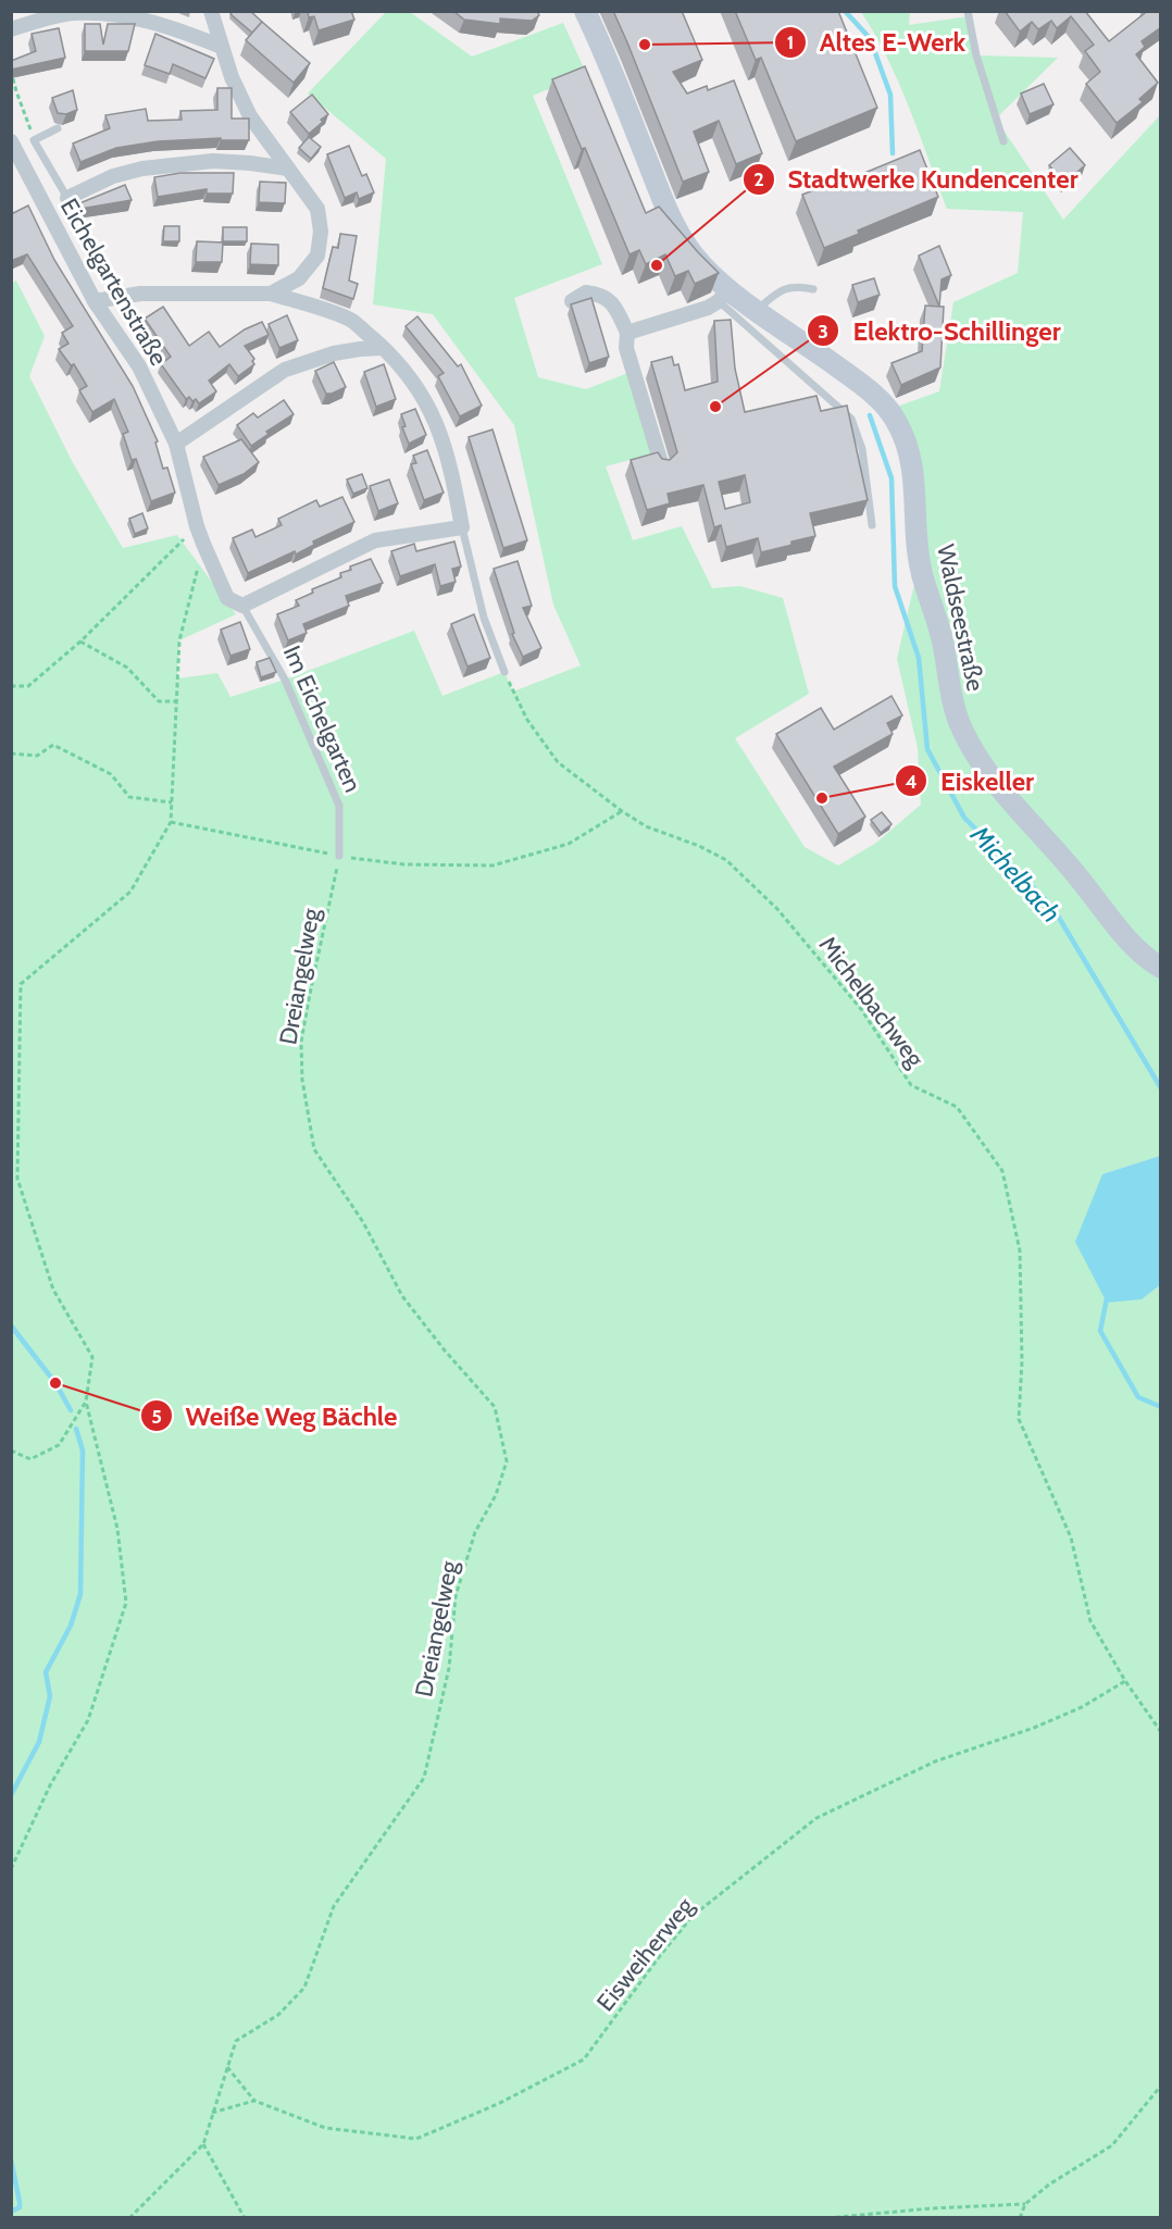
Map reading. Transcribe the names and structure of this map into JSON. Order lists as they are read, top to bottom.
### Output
{
  "streets": {
    "street": ["Eichelgartenstraße", "Waldseestraße", "Im Eichelgarten"],
    "path": ["Dreiangelweg", "Michelbachweg", "Eisweiherweg"]
  },
  "crossings": [
    ["Eichelgartenstraße", "Im Eichelgarten"],
    ["Im Eichelgarten", "Dreiangelweg"],
    ["Michelbachweg", "Eisweiherweg"]
  ],
  "water": ["Michelbach"],
  "places": [
    "Altes E-Werk",
    "Stadtwerke Kundencenter",
    "Elektro-Schillinger",
    "Eiskeller",
    "Weiße Weg Bächle"
  ]
}
